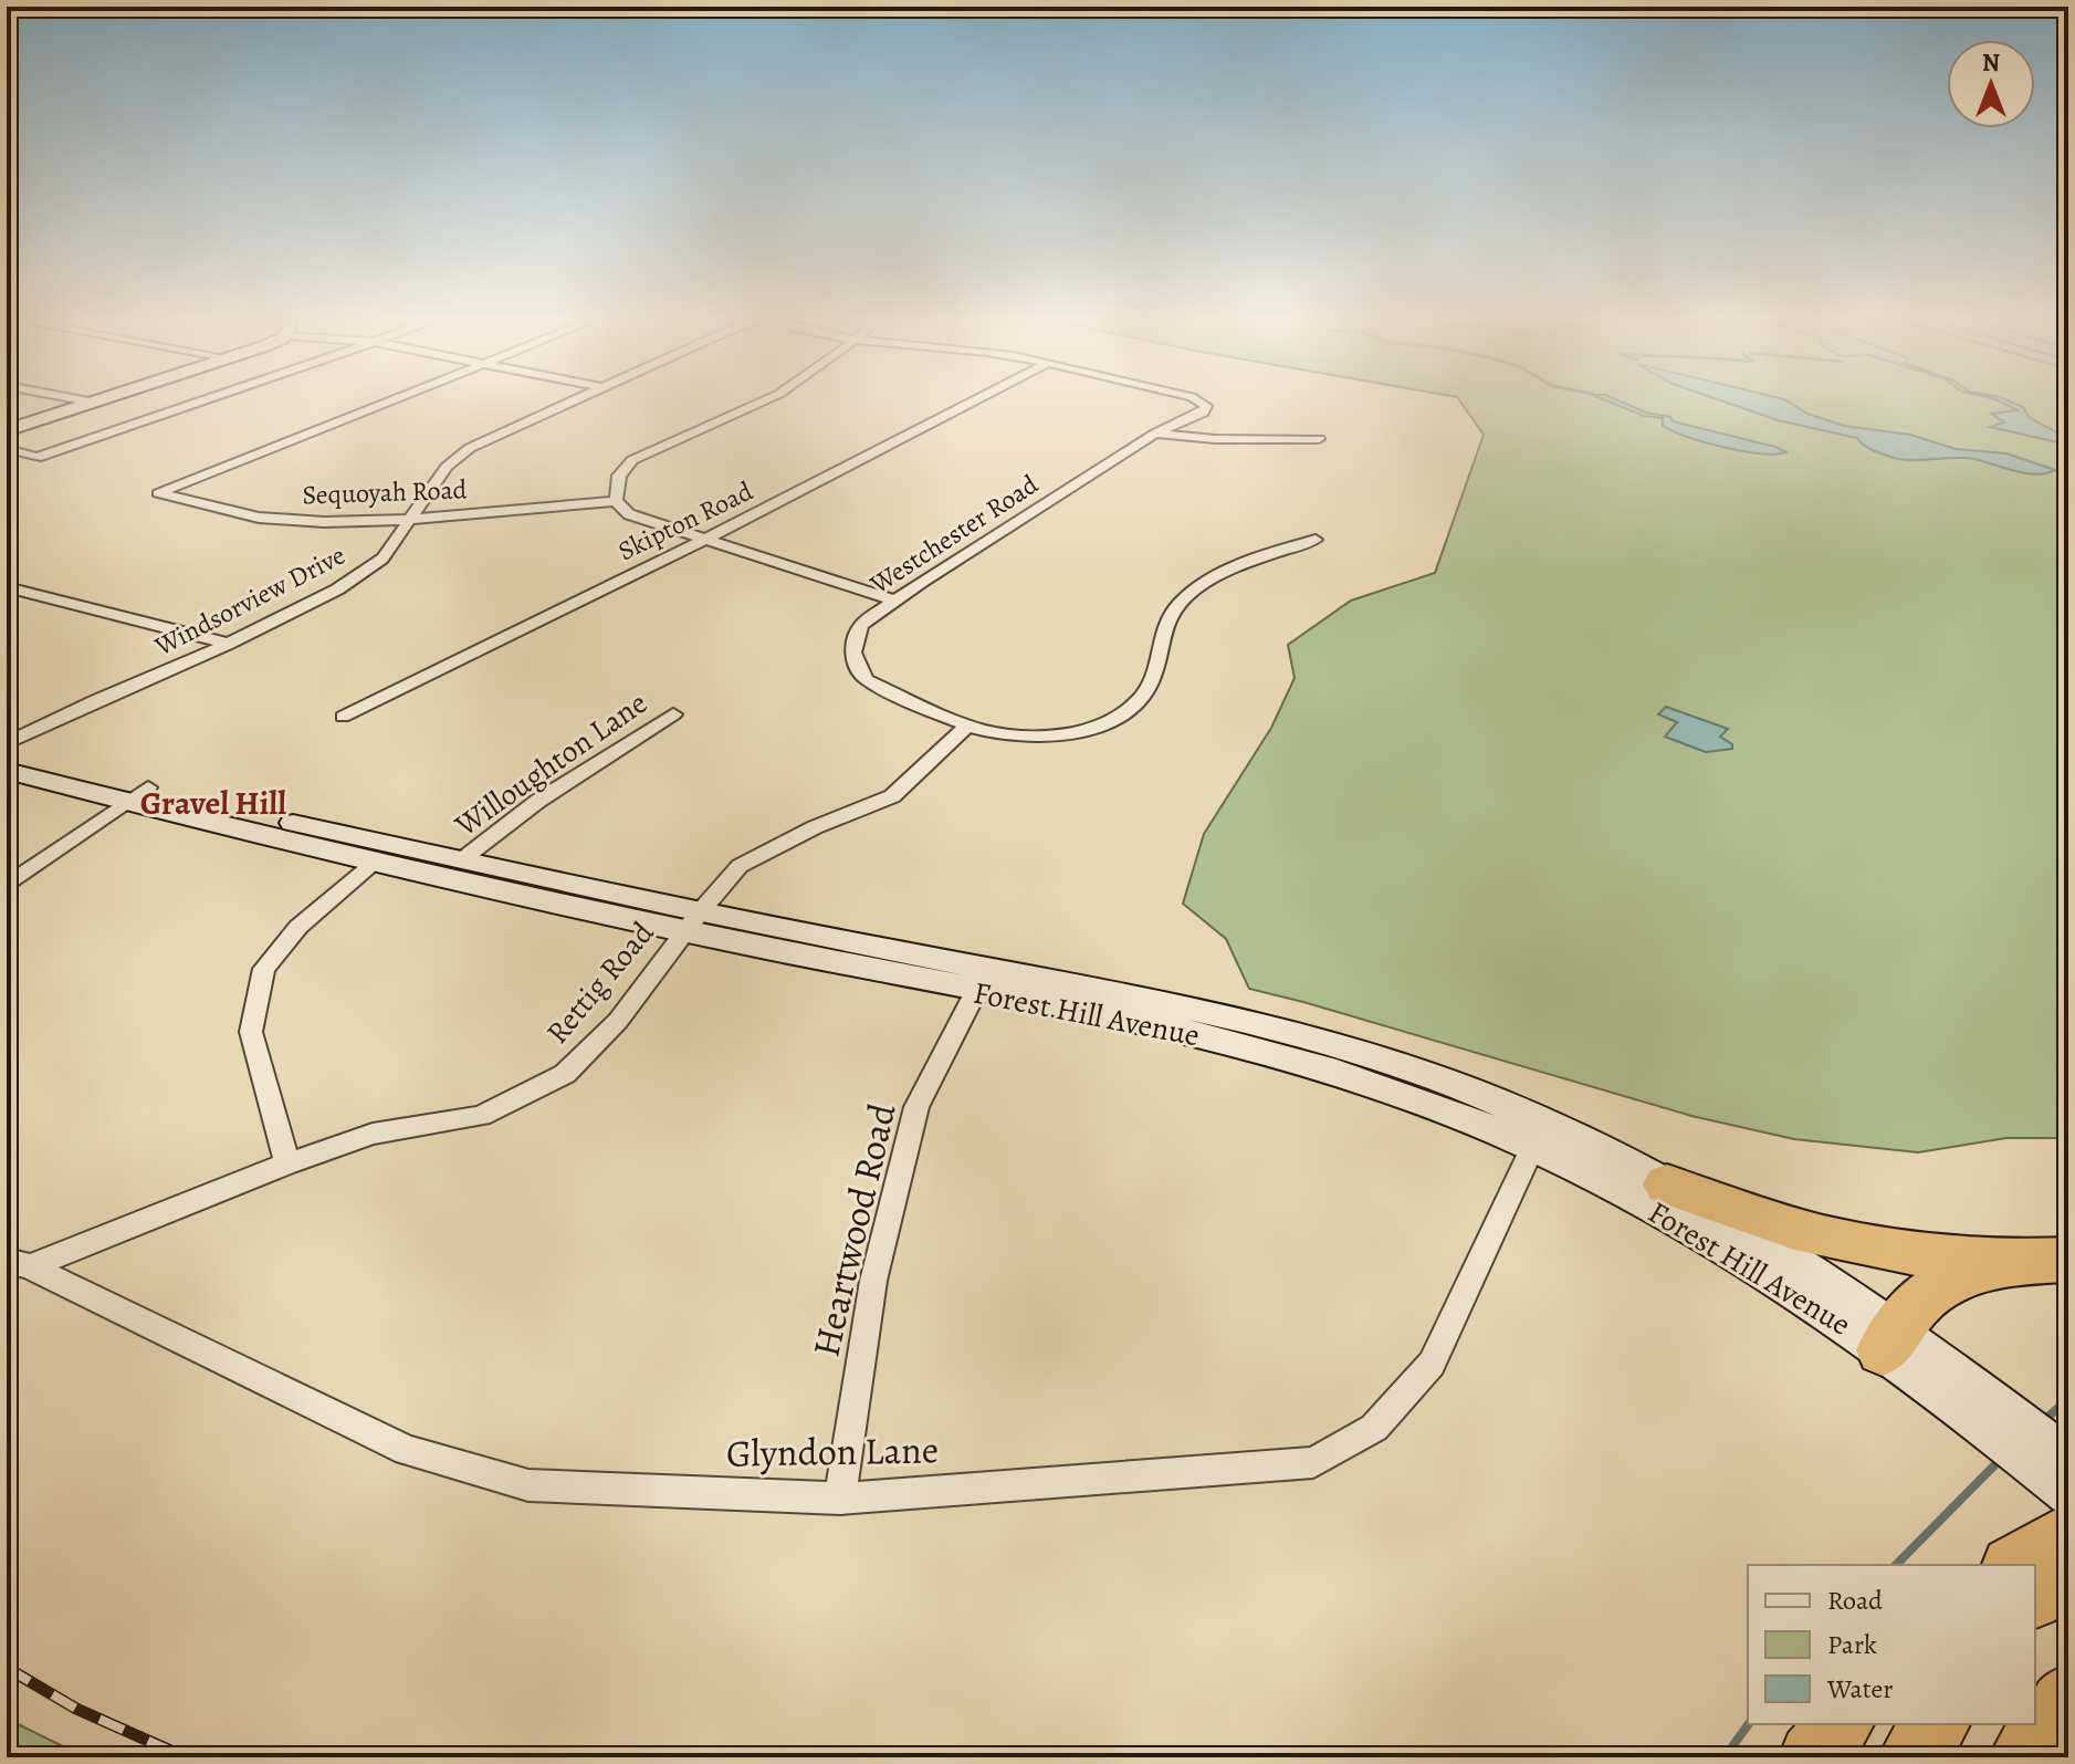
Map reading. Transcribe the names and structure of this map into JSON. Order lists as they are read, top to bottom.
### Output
{
  "streets": {
    "main road": ["Forest Hill Avenue"],
    "street": [
      "Sequoyah Road",
      "Skipton Road",
      "Westchester Road",
      "Windsorview Drive",
      "Willoughton Lane",
      "Rettig Road",
      "Heartwood Road",
      "Glyndon Lane"
    ]
  },
  "crossings": [
    ["Sequoyah Road", "Windsorview Drive"],
    ["Westchester Road", "Rettig Road"],
    ["Willoughton Lane", "Forest Hill Avenue"],
    ["Rettig Road", "Forest Hill Avenue"],
    ["Rettig Road", "Glyndon Lane"],
    ["Forest Hill Avenue", "Heartwood Road"],
    ["Forest Hill Avenue", "Glyndon Lane"],
    ["Heartwood Road", "Glyndon Lane"]
  ],
  "districts": ["Gravel Hill"],
  "legend": ["Road", "Park", "Water"],
  "north": "top"
}
